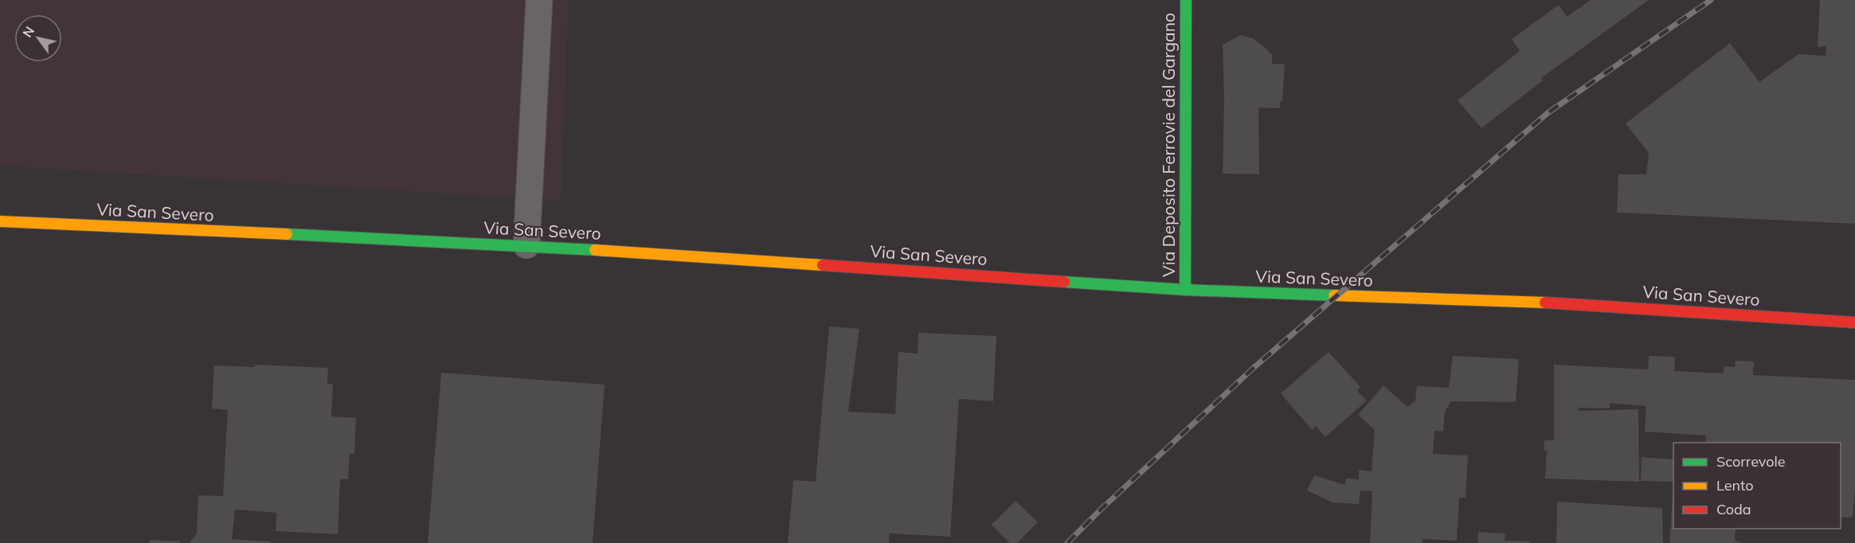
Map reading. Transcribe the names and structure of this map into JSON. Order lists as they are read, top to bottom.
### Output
{
  "streets": {
    "main road": ["Via Deposito Ferrovie del Gargano", "Via San Severo"]
  },
  "crossings": [
    ["Via Deposito Ferrovie del Gargano", "Via San Severo"]
  ],
  "legend": ["Scorrevole", "Lento", "Coda"],
  "north": "top left"
}
